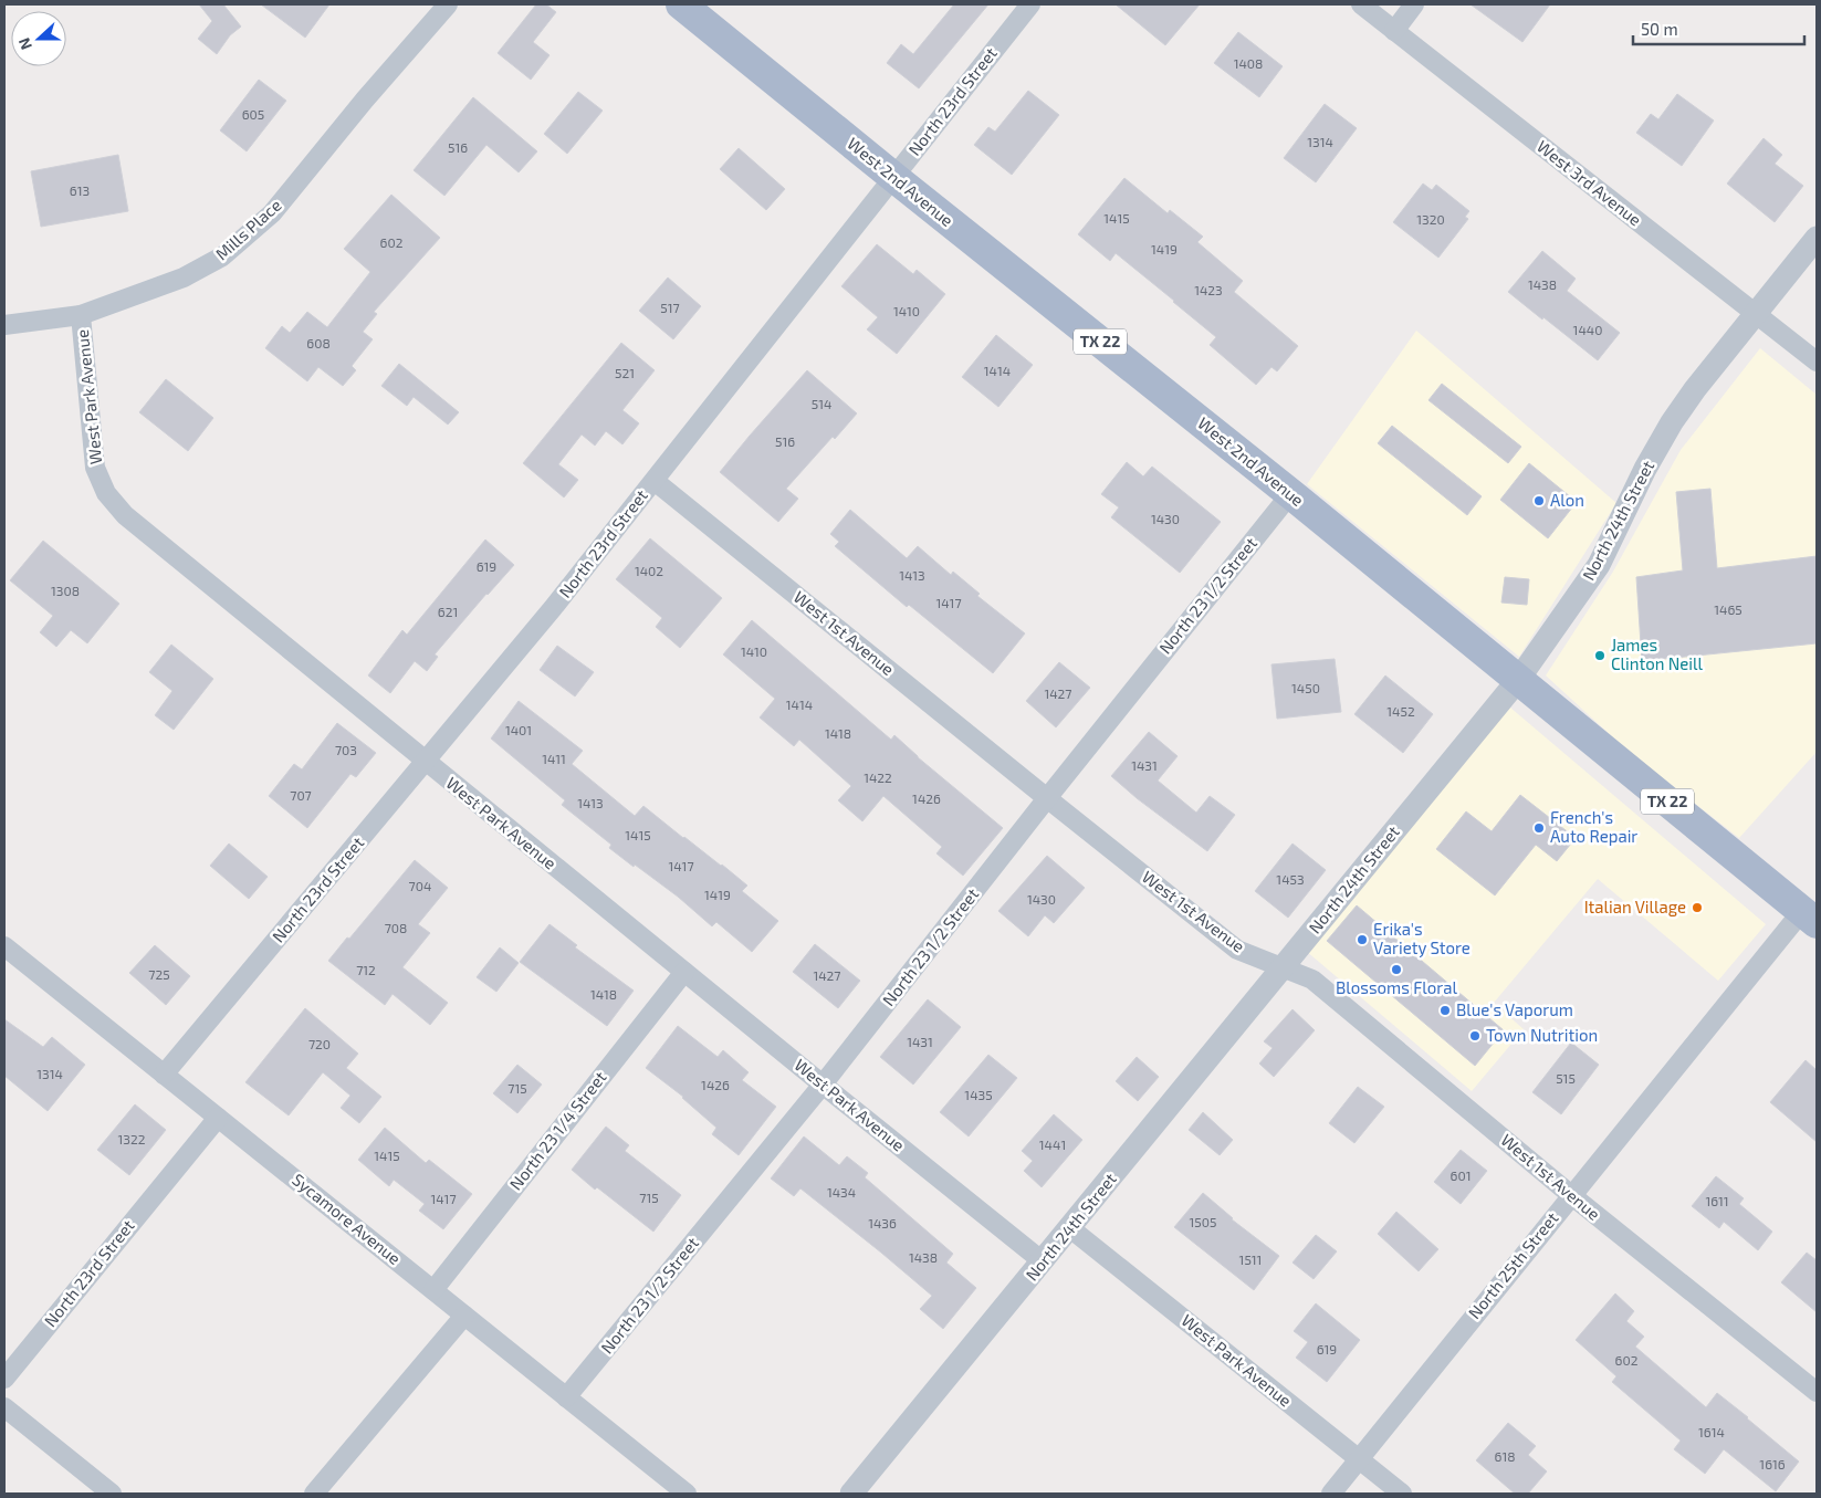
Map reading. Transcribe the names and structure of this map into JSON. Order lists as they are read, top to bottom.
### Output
{
  "streets": {
    "main road": ["West 2nd Avenue", "TX 22"],
    "street": [
      "North 23rd Street",
      "West 3rd Avenue",
      "Mills Place",
      "West Park Avenue",
      "North 24th Street",
      "North 23 1/2 Street",
      "West 1st Avenue",
      "North 23 1/4 Street",
      "Sycamore Avenue",
      "North 25th Street"
    ]
  },
  "crossings": [
    ["North 23rd Street", "West 2nd Avenue"],
    ["North 23rd Street", "West Park Avenue"],
    ["North 23rd Street", "West 1st Avenue"],
    ["North 23rd Street", "Sycamore Avenue"],
    ["West 2nd Avenue", "North 24th Street"],
    ["West 2nd Avenue", "North 23 1/2 Street"],
    ["West 2nd Avenue", "North 25th Street"],
    ["West 3rd Avenue", "North 24th Street"],
    ["Mills Place", "West Park Avenue"],
    ["West Park Avenue", "North 24th Street"],
    ["West Park Avenue", "North 23 1/2 Street"],
    ["West Park Avenue", "North 23 1/4 Street"],
    ["West Park Avenue", "North 25th Street"],
    ["North 24th Street", "West 1st Avenue"],
    ["North 23 1/2 Street", "West 1st Avenue"],
    ["North 23 1/2 Street", "Sycamore Avenue"],
    ["West 1st Avenue", "North 25th Street"],
    ["North 23 1/4 Street", "Sycamore Avenue"]
  ],
  "places": [
    "Alon",
    "James Clinton Neill",
    "French's Auto Repair",
    "Italian Village",
    "Erika's Variety Store",
    "Blossoms Floral",
    "Blue's Vaporum",
    "Town Nutrition"
  ],
  "house_numbers": [
    "1408",
    "605",
    "1314",
    "516",
    "613",
    "1415",
    "1320",
    "602",
    "1419",
    "1438",
    "1423",
    "517",
    "1410",
    "1440",
    "608",
    "1414",
    "521",
    "514",
    "516",
    "1430",
    "619",
    "1402",
    "1413",
    "1308",
    "1417",
    "1465",
    "621",
    "1410",
    "1450",
    "1427",
    "1414",
    "1452",
    "1401",
    "1418",
    "703",
    "1411",
    "1431",
    "1422",
    "707",
    "1426",
    "1413",
    "1415",
    "1417",
    "1453",
    "704",
    "1419",
    "1430",
    "708",
    "712",
    "725",
    "1427",
    "1418",
    "1431",
    "720",
    "1314",
    "515",
    "1426",
    "715",
    "1435",
    "1322",
    "1441",
    "1415",
    "601",
    "1434",
    "715",
    "1417",
    "1611",
    "1505",
    "1436",
    "1438",
    "1511",
    "619",
    "602",
    "1614",
    "618",
    "1616"
  ],
  "scale_bar": "50 m",
  "north": "left"
}
